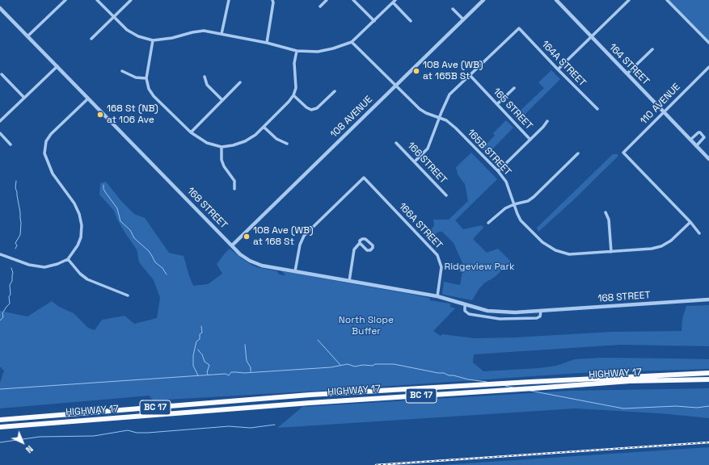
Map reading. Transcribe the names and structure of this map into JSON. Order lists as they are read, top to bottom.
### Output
{
  "streets": {
    "highway": ["HIGHWAY 17", "BC 17"],
    "street": [
      "164A STREET",
      "164 STREET",
      "110 AVENUE",
      "165 STREET",
      "108 AVENUE",
      "165B STREET",
      "166 STREET",
      "168 STREET",
      "166A STREET"
    ]
  },
  "crossings": [
    ["164A STREET", "165 STREET"],
    ["164 STREET", "110 AVENUE"],
    ["110 AVENUE", "165B STREET"],
    ["108 AVENUE", "165B STREET"],
    ["108 AVENUE", "168 STREET"],
    ["168 STREET", "166A STREET"]
  ],
  "parks": ["Ridgeview Park", "North Slope Buffer"],
  "places": ["108 Ave (WB) at 165B St", "168 St (NB) at 106 Ave", "108 Ave (WB) at 168 St"],
  "north": "bottom right"
}
